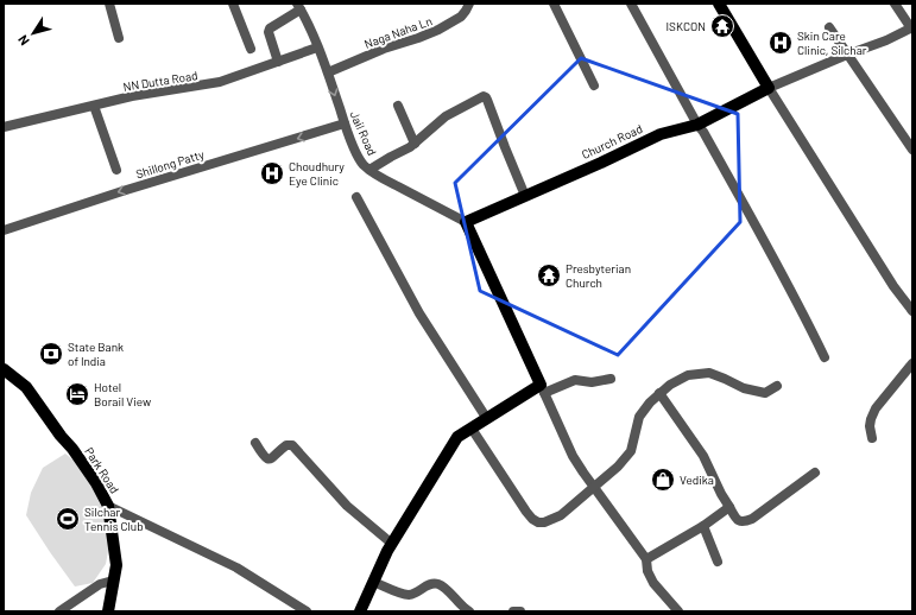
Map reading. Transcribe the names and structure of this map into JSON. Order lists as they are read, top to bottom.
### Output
{
  "streets": {
    "main road": ["Church Road", "Park Road"],
    "street": [
      "Naga Naha Ln",
      "NN Dutta Road",
      "Jail Road",
      "Shillong Patty"
    ]
  },
  "crossings": [
    ["Naga Naha Ln", "Jail Road"],
    ["NN Dutta Road", "Jail Road"],
    ["Jail Road", "Church Road"],
    ["Jail Road", "Shillong Patty"]
  ],
  "one_way": ["Shillong Patty"],
  "places": {
    "temple": ["ISKCON", "Presbyterian Church"],
    "hospital": ["Skin Care Clinic, Silchar", "Choudhury Eye Clinic"],
    "bank": ["State Bank of India"],
    "hotel": ["Hotel Borail View"],
    "shop": ["Vedika"],
    "sports": ["Silchar Tennis Club"]
  },
  "north": "bottom left"
}
